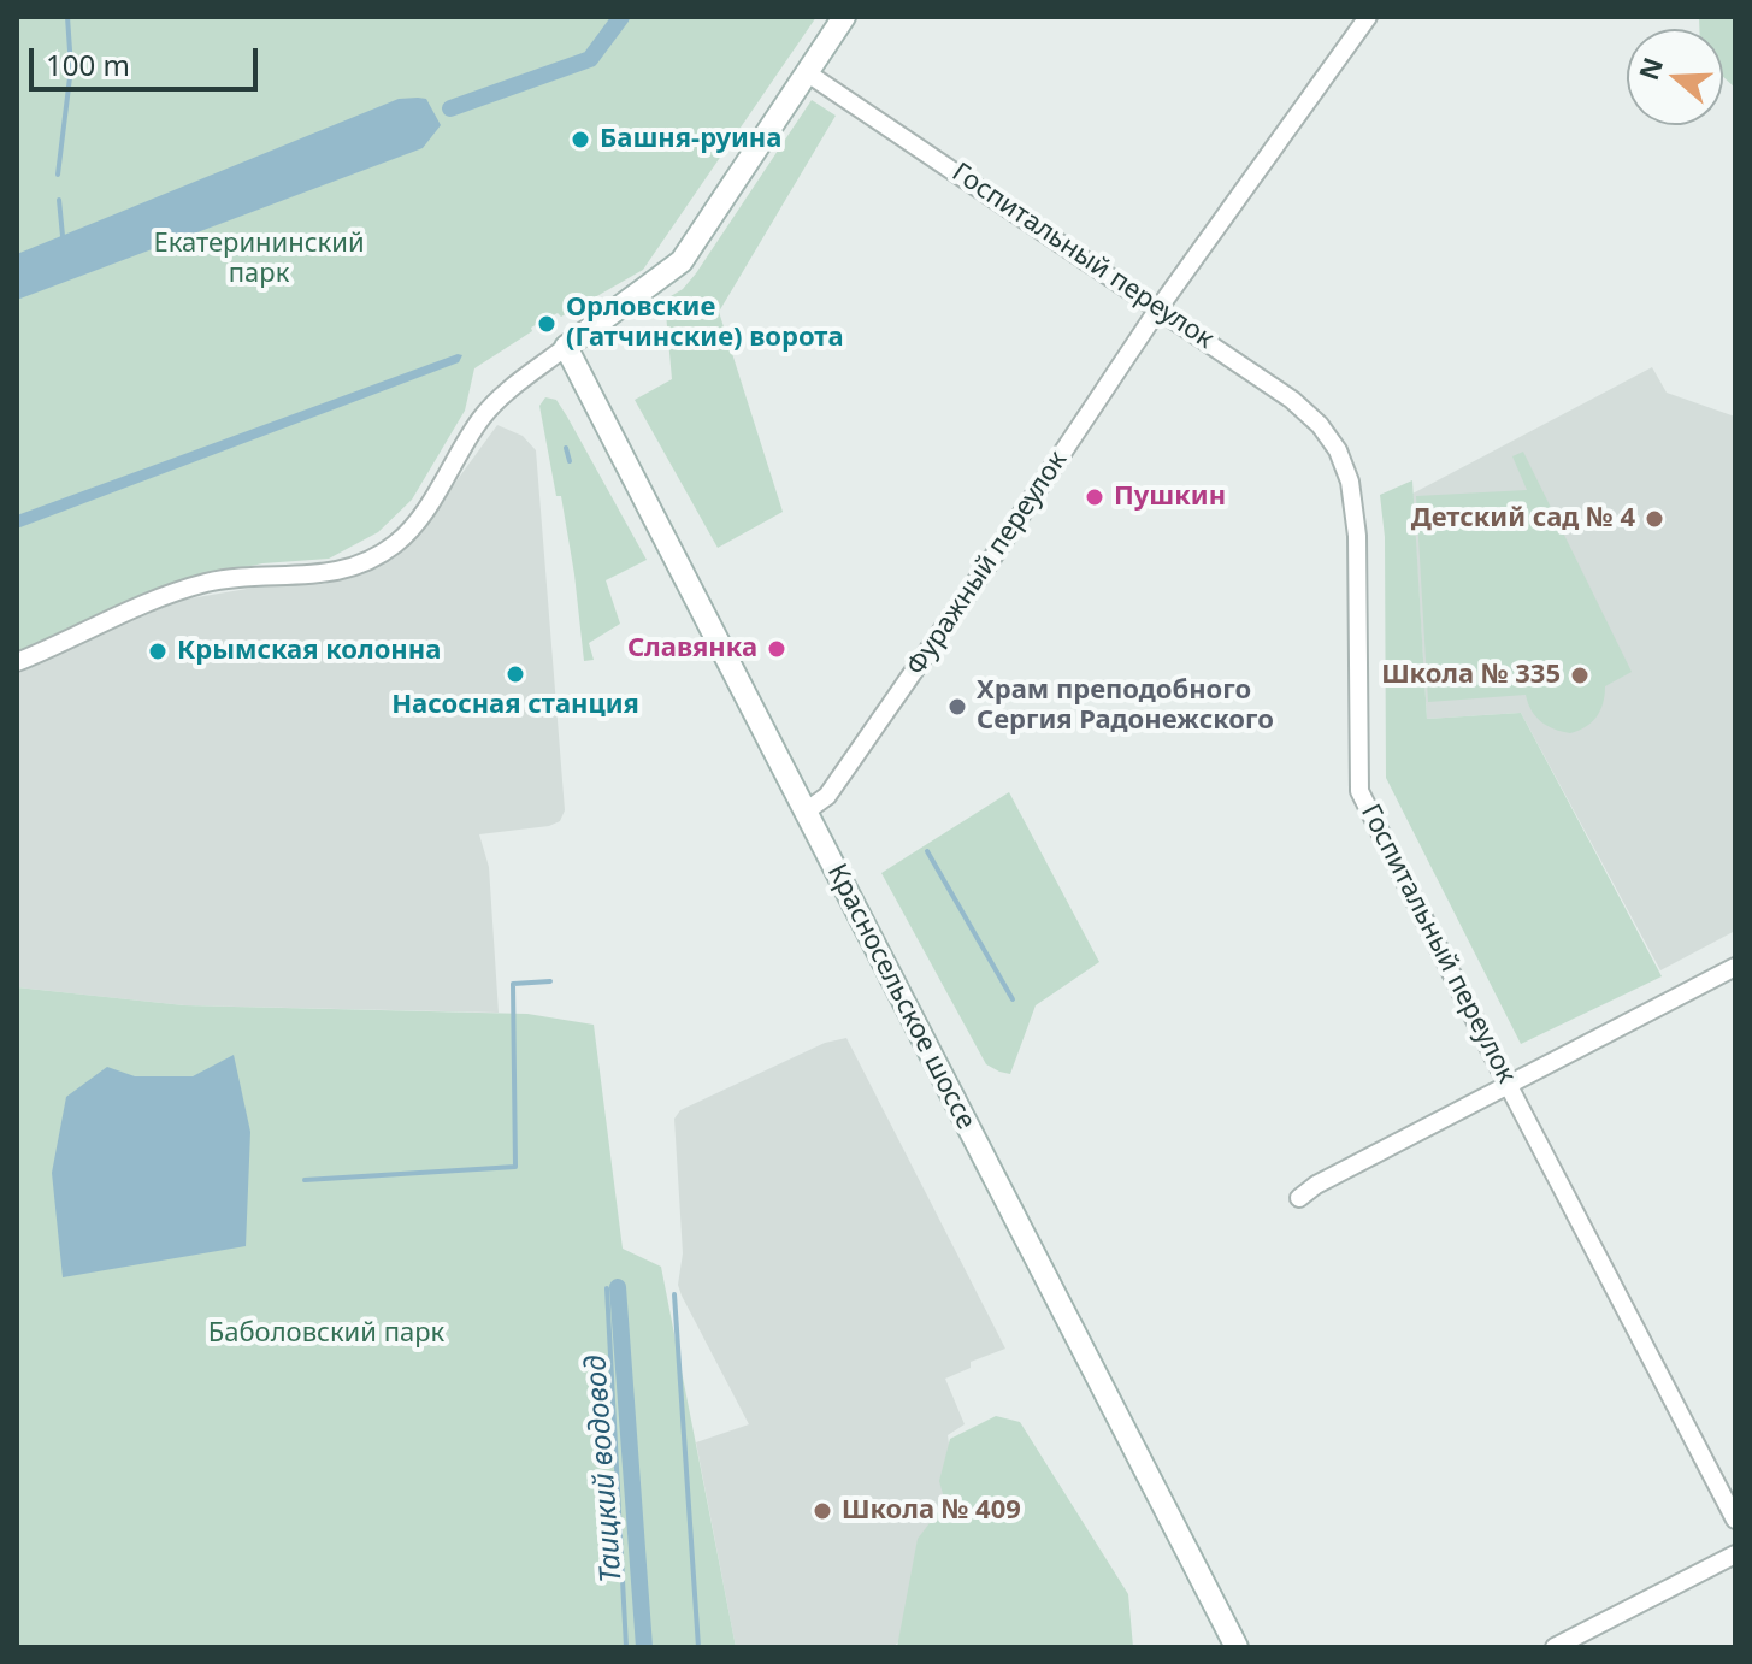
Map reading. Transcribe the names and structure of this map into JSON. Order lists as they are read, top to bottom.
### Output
{
  "streets": {
    "main road": ["Красносельское шоссе"],
    "street": ["Госпитальный переулок", "Фуражный переулок"]
  },
  "crossings": [
    ["Госпитальный переулок", "Фуражный переулок"],
    ["Фуражный переулок", "Красносельское шоссе"]
  ],
  "water": ["Таицкий водовод"],
  "parks": ["Екатерининский парк", "Баболовский парк"],
  "places": [
    "Башня-руина",
    "Орловские (Гатчинские) ворота",
    "Пушкин",
    "Детский сад № 4",
    "Славянка",
    "Крымская колонна",
    "Насосная станция",
    "Школа № 335",
    "Храм преподобного Сергия Радонежского",
    "Школа № 409"
  ],
  "scale_bar": "100 m",
  "north": "left"
}
